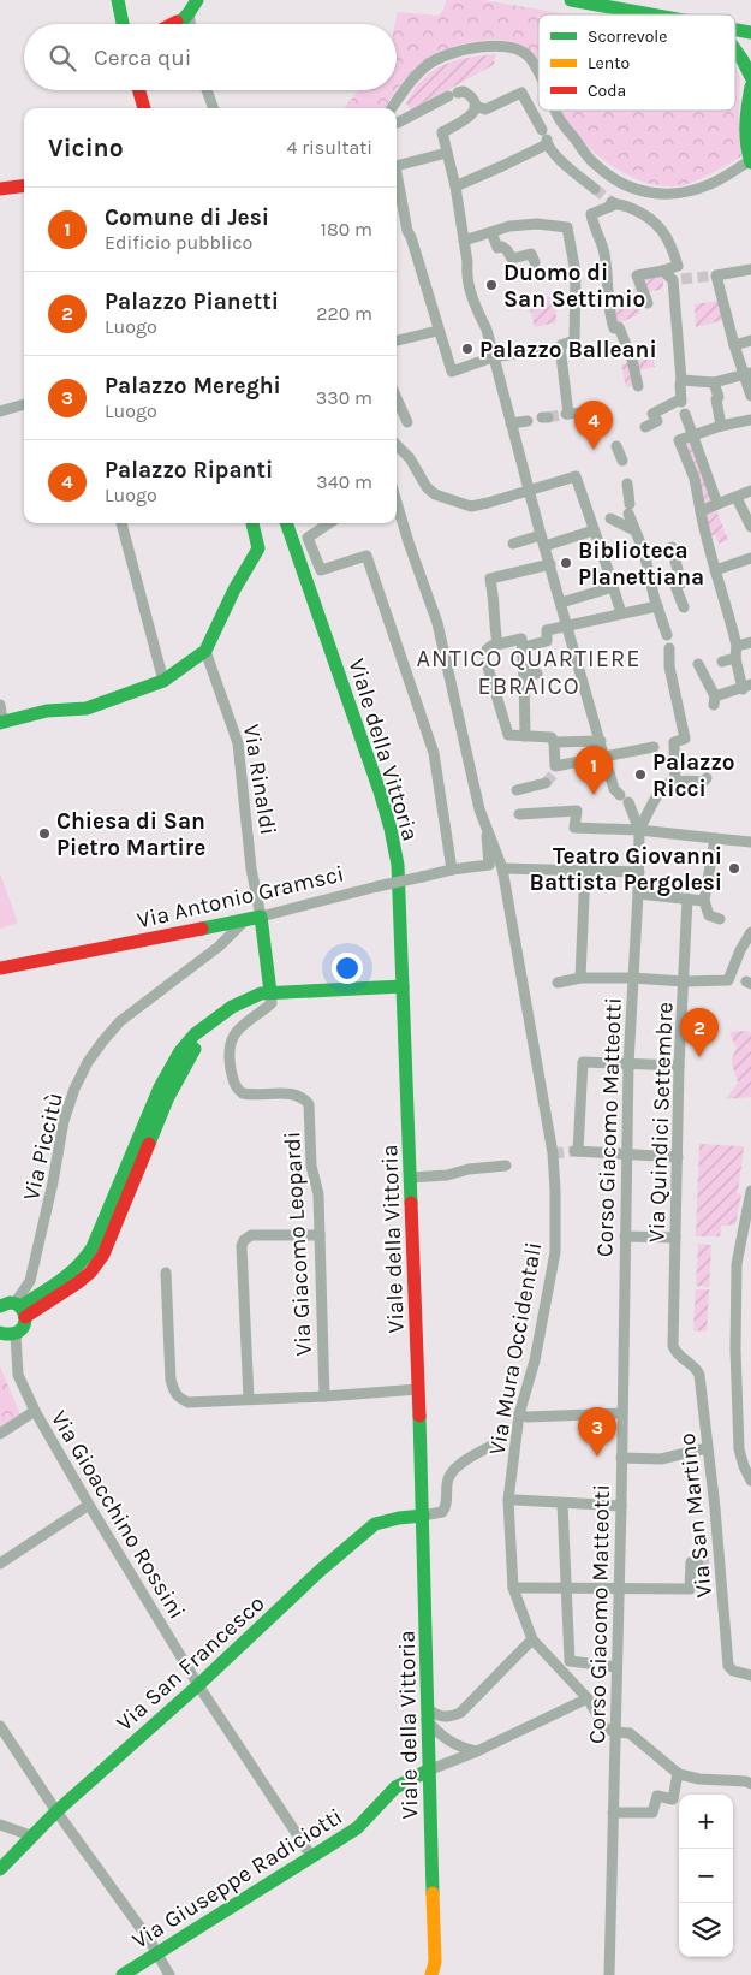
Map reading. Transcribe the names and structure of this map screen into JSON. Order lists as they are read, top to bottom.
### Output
{
  "streets": {
    "main road": [
      "Viale della Vittoria",
      "Via Rinaldi",
      "Via Antonio Gramsci",
      "Via San Francesco",
      "Via Giuseppe Radiciotti"
    ],
    "street": [
      "Via Quindici Settembre",
      "Corso Giacomo Matteotti",
      "Via Piccitù",
      "Via Giacomo Leopardi",
      "Via Mura Occidentali",
      "Via Gioacchino Rossini",
      "Via San Martino"
    ]
  },
  "crossings": [
    ["Viale della Vittoria", "Via San Francesco"],
    ["Viale della Vittoria", "Via Giuseppe Radiciotti"],
    ["Via Rinaldi", "Via Antonio Gramsci"],
    ["Via Rinaldi", "Via Giacomo Leopardi"],
    ["Via Antonio Gramsci", "Via Piccitù"],
    ["Via Antonio Gramsci", "Via Mura Occidentali"],
    ["Via Quindici Settembre", "Via San Martino"],
    ["Corso Giacomo Matteotti", "Via Mura Occidentali"],
    ["Via Gioacchino Rossini", "Via San Francesco"],
    ["Via Gioacchino Rossini", "Via Giuseppe Radiciotti"]
  ],
  "districts": ["ANTICO QUARTIERE EBRAICO"],
  "places": [
    "Duomo di San Settimio",
    "Palazzo Balleani",
    "Biblioteca Planettiana",
    "Palazzo Ricci",
    "Chiesa di San Pietro Martire",
    "Teatro Giovanni Battista Pergolesi"
  ],
  "legend": ["Scorrevole", "Lento", "Coda"],
  "page": {
    "search": "Cerca qui",
    "heading": ["Vicino", "4 risultati"],
    "list": [
      {
        "mark": "1",
        "name": "Comune di Jesi",
        "note": "Edificio pubblico",
        "value": "180 m"
      },
      {
        "mark": "2",
        "name": "Palazzo Pianetti",
        "note": "Luogo",
        "value": "220 m"
      },
      {
        "mark": "3",
        "name": "Palazzo Mereghi",
        "note": "Luogo",
        "value": "330 m"
      },
      {
        "mark": "4",
        "name": "Palazzo Ripanti",
        "note": "Luogo",
        "value": "340 m"
      }
    ],
    "pins": [
      "4",
      "1",
      "2",
      "3"
    ],
    "map_buttons": ["+", "−"]
  }
}
